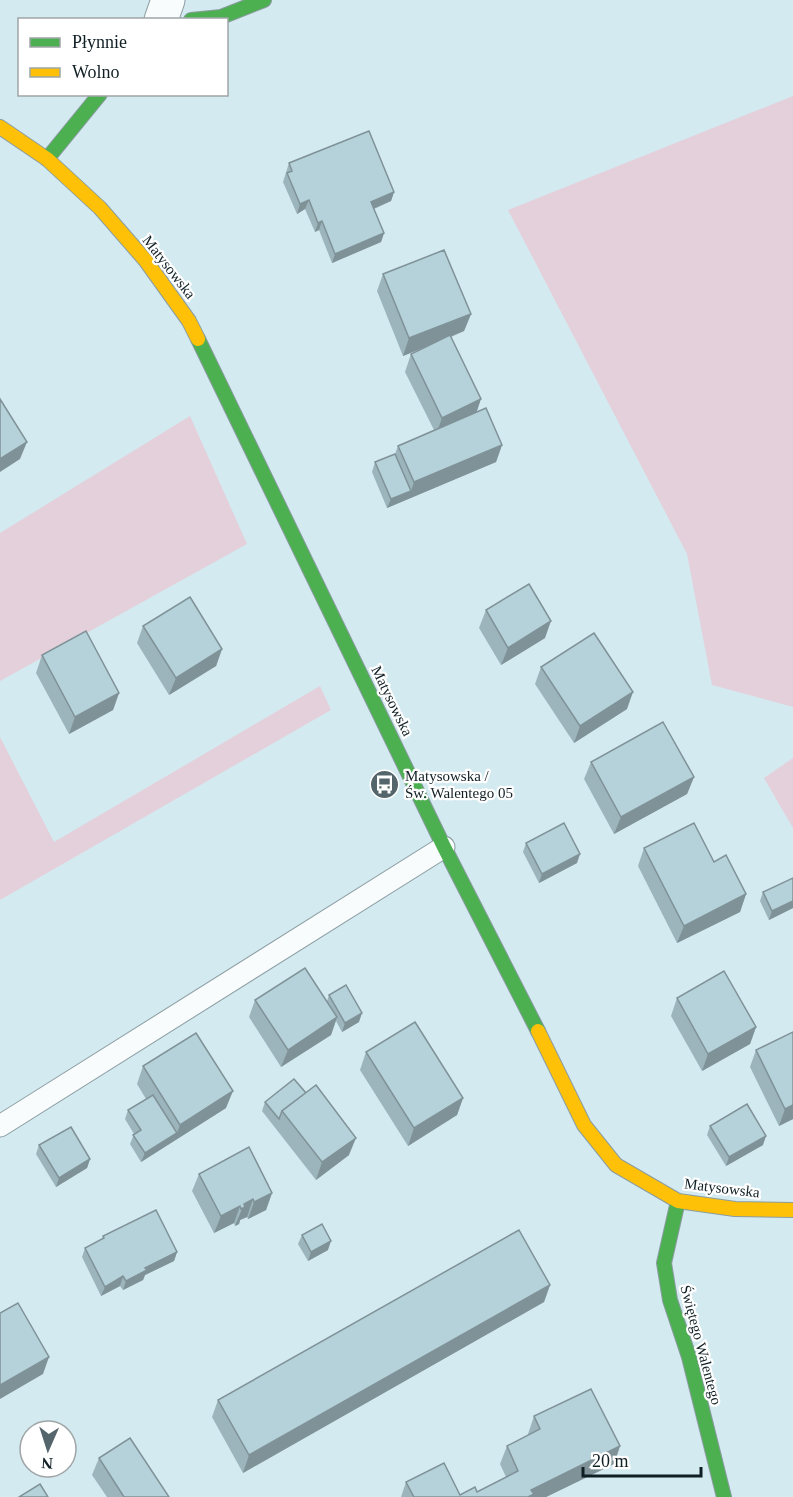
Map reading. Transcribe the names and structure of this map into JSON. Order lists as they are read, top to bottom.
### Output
{
  "streets": {
    "street": ["Matysowska", "Świętego Walentego"]
  },
  "crossings": [
    ["Matysowska", "Świętego Walentego"]
  ],
  "places": {
    "bus stop": ["Matysowska / Św. Walentego 05"]
  },
  "legend": ["Płynnie", "Wolno"],
  "scale_bar": "20 m",
  "north": "bottom"
}
